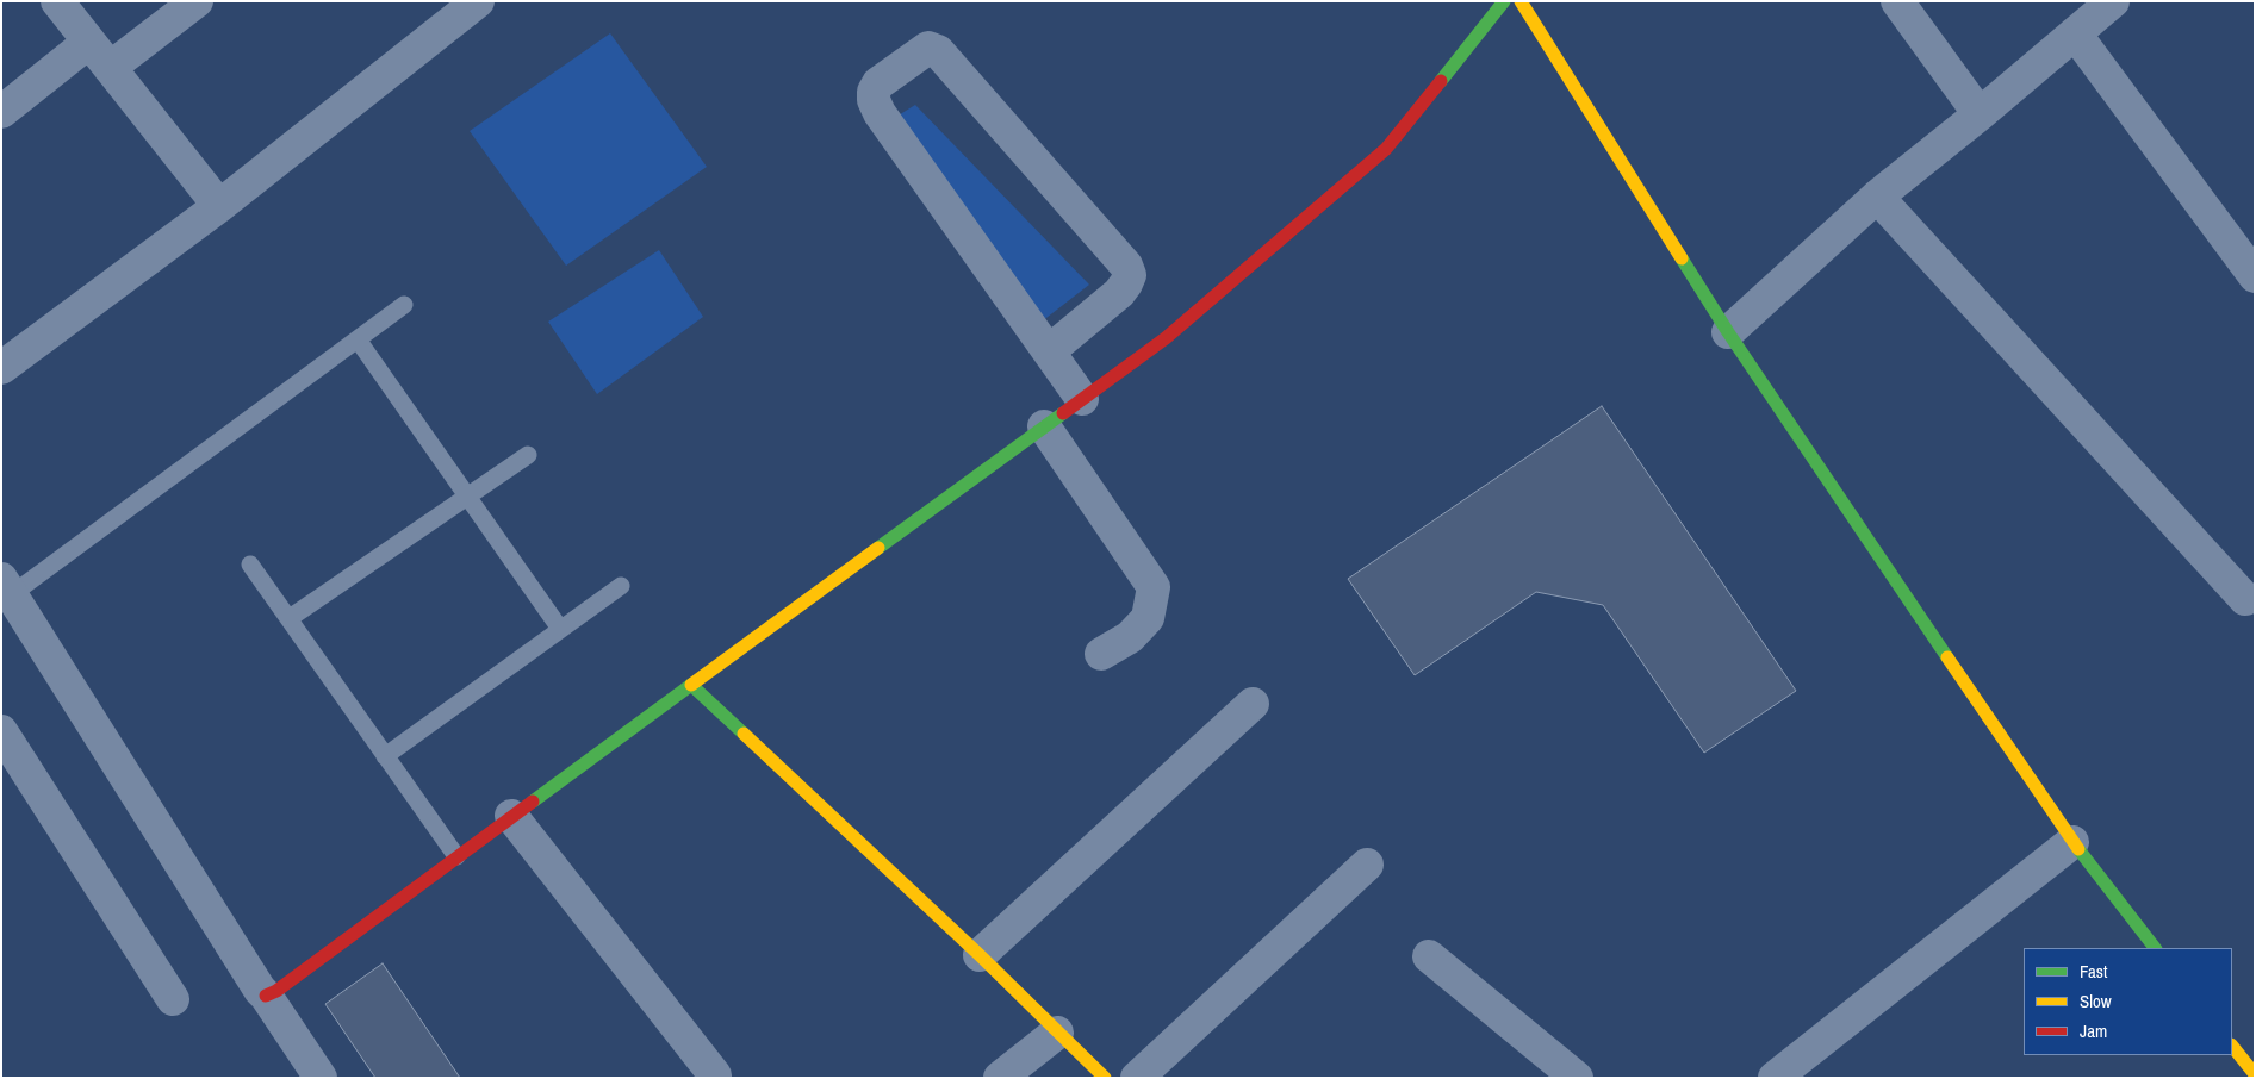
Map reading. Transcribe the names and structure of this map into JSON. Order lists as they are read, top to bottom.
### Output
{
  "legend": ["Fast", "Slow", "Jam"]
}
